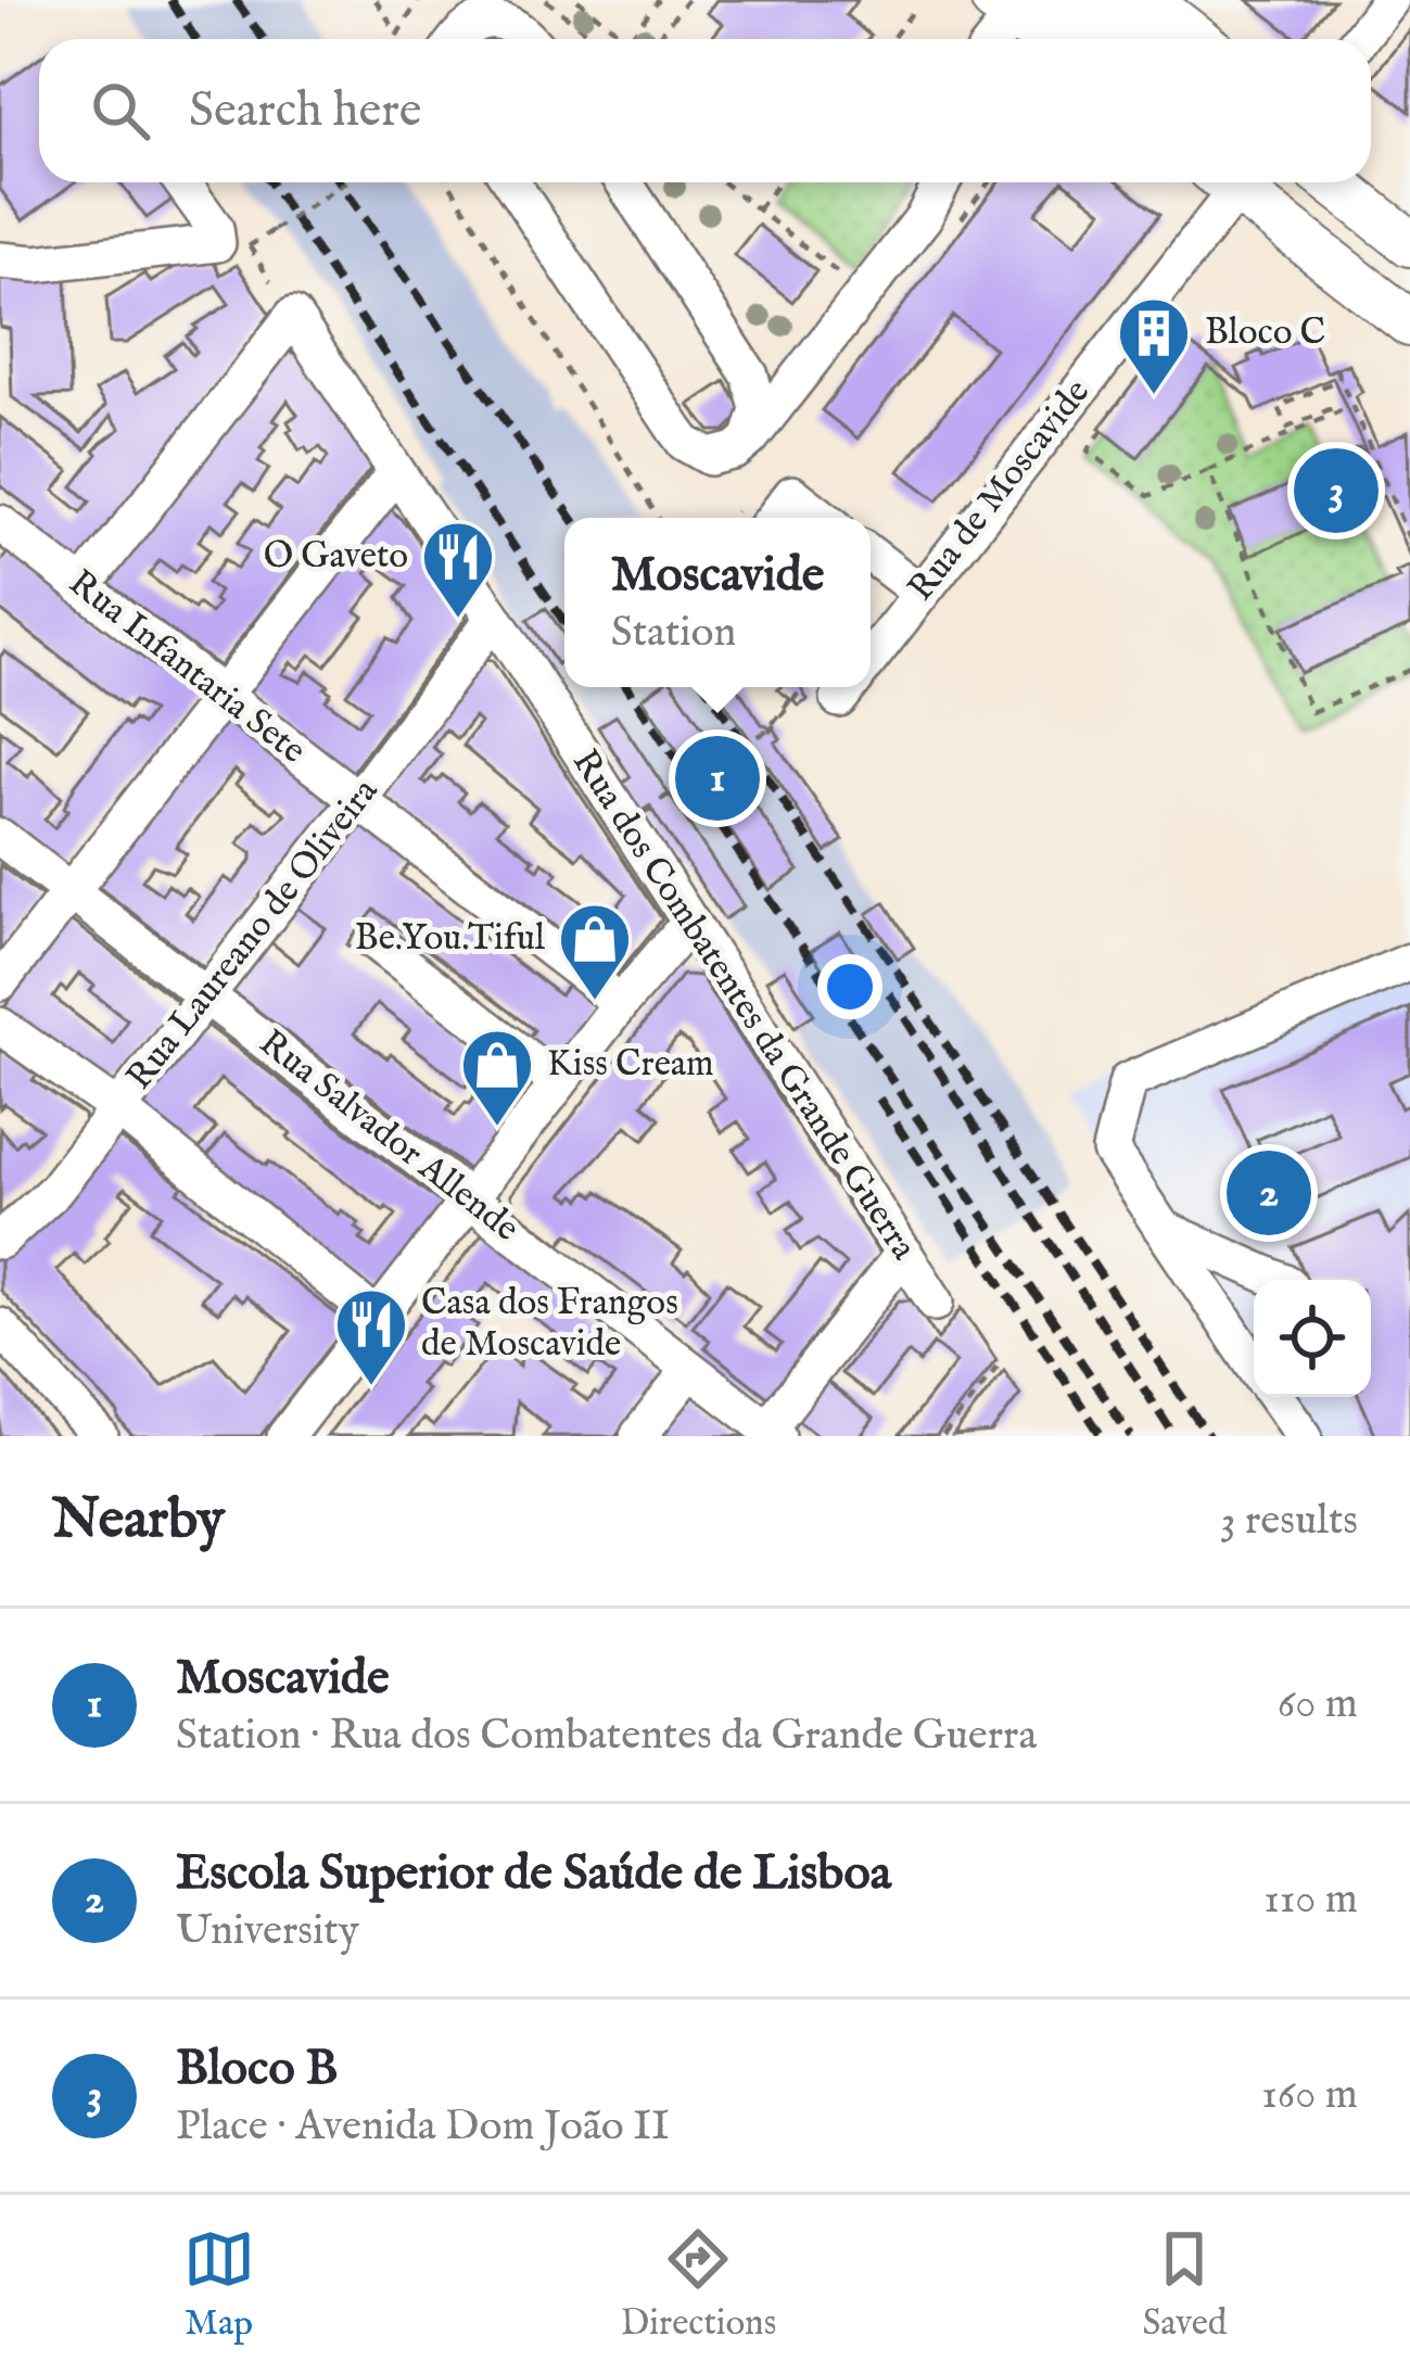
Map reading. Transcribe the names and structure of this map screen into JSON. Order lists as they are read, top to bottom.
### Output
{
  "streets": {
    "street": [
      "Rua de Moscavide",
      "Rua Infantaria Sete",
      "Rua Laureano de Oliveira",
      "Rua dos Combatentes da Grande Guerra",
      "Rua Salvador Allende"
    ]
  },
  "crossings": [
    ["Rua Infantaria Sete", "Rua Laureano de Oliveira"],
    ["Rua Infantaria Sete", "Rua dos Combatentes da Grande Guerra"],
    ["Rua Laureano de Oliveira", "Rua dos Combatentes da Grande Guerra"],
    ["Rua Laureano de Oliveira", "Rua Salvador Allende"]
  ],
  "places": {
    "building": ["Bloco C"],
    "restaurant": ["O Gaveto", "Casa dos Frangos de Moscavide"],
    "shop": ["Be.You.Tiful", "Kiss Cream"]
  },
  "page": {
    "search": "Search here",
    "pins": ["3", "1", "2"],
    "popup": ["Moscavide", "Station"],
    "heading": ["Nearby", "3 results"],
    "list": [
      {
        "mark": "1",
        "name": "Moscavide",
        "note": "Station · Rua dos Combatentes da Grande Guerra",
        "value": "60 m"
      },
      {
        "mark": "2",
        "name": "Escola Superior de Saúde de Lisboa",
        "note": "University",
        "value": "110 m"
      },
      {
        "mark": "3",
        "name": "Bloco B",
        "note": "Place · Avenida Dom João II",
        "value": "160 m"
      }
    ],
    "nav": ["Map", "Directions", "Saved"]
  }
}
